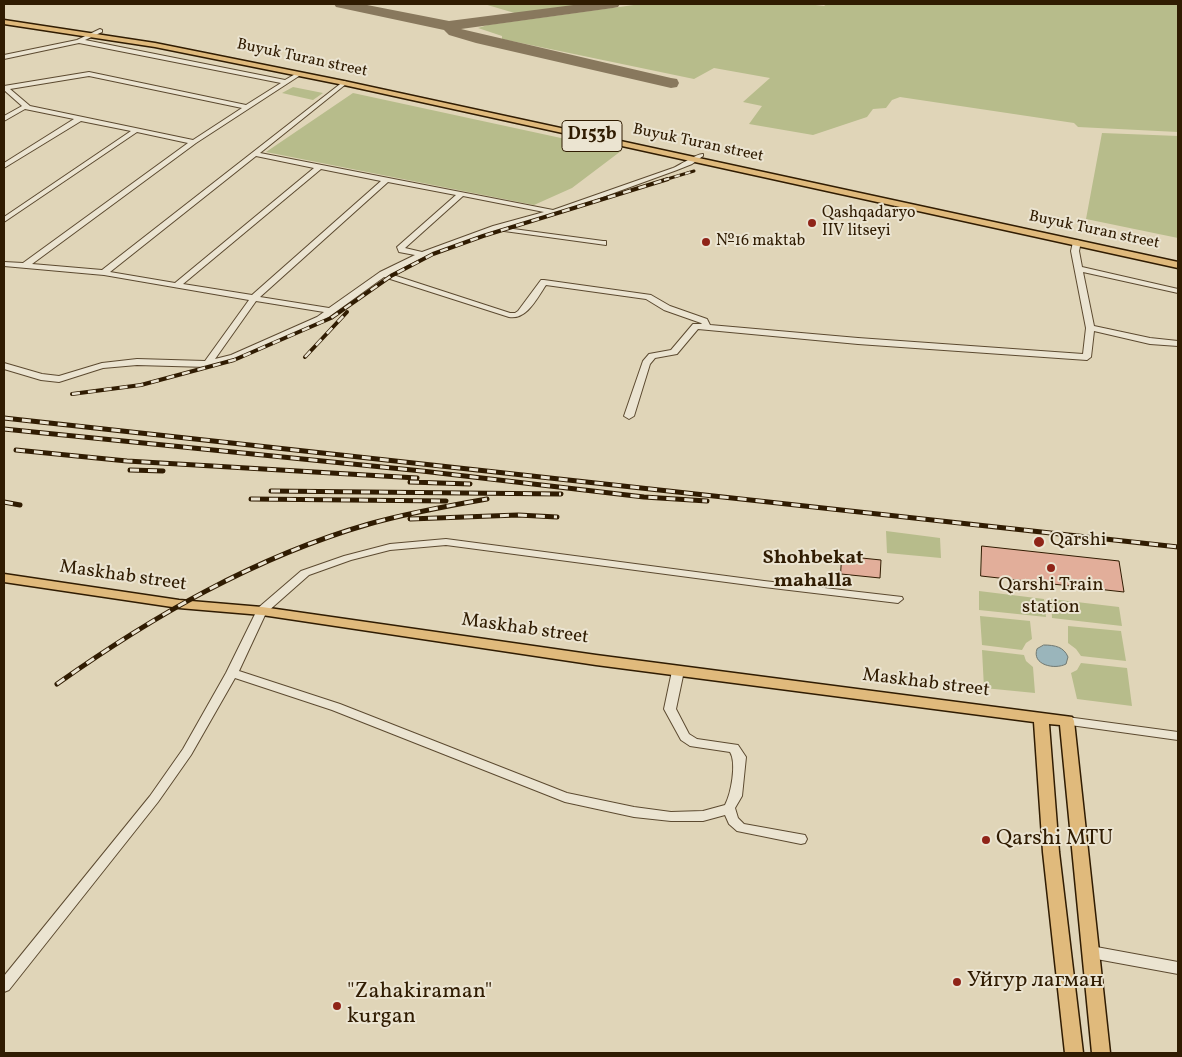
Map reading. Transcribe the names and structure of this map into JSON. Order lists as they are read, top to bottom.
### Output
{
  "streets": {
    "main road": ["Buyuk Turan street", "D153b", "Maskhab street"]
  },
  "districts": ["Shohbekat mahalla"],
  "places": [
    "Qashqadaryo IIV litseyi",
    "№16 maktab",
    "Qarshi",
    "Qarshi Train station",
    "Qarshi MTU",
    "Уйгур лагман",
    "\"Zahakiraman\" kurgan"
  ]
}
